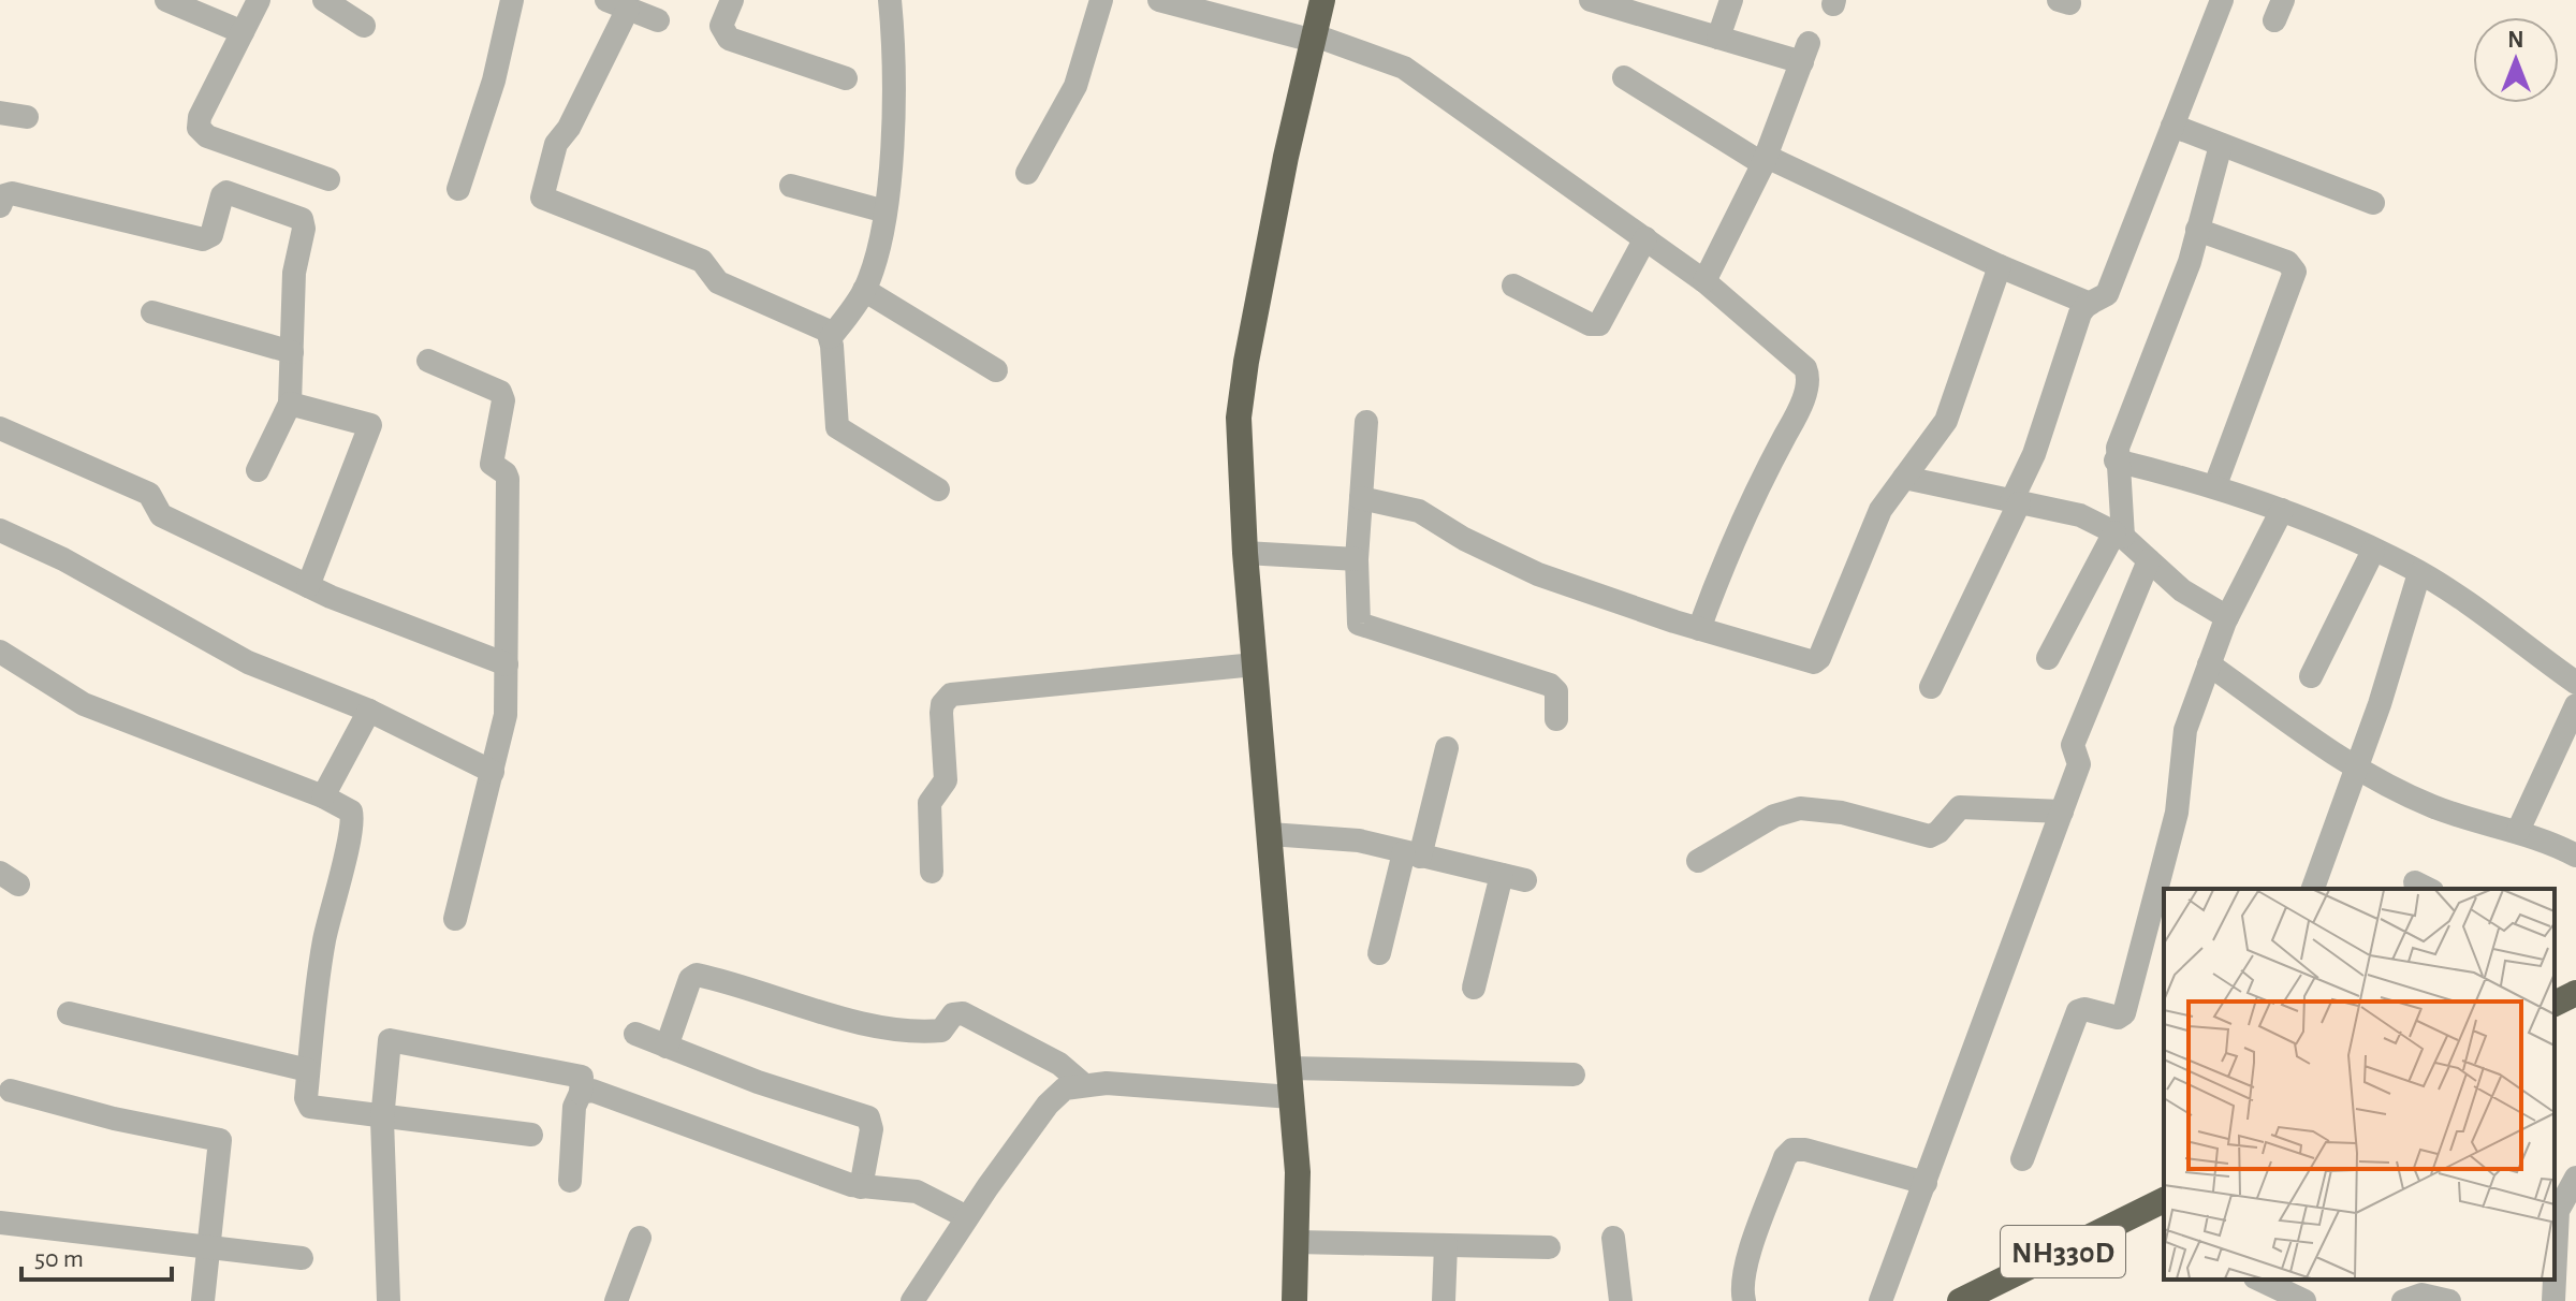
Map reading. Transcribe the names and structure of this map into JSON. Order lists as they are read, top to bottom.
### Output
{
  "streets": {
    "highway": ["NH330D"]
  },
  "scale_bar": "50 m",
  "north": "top"
}
